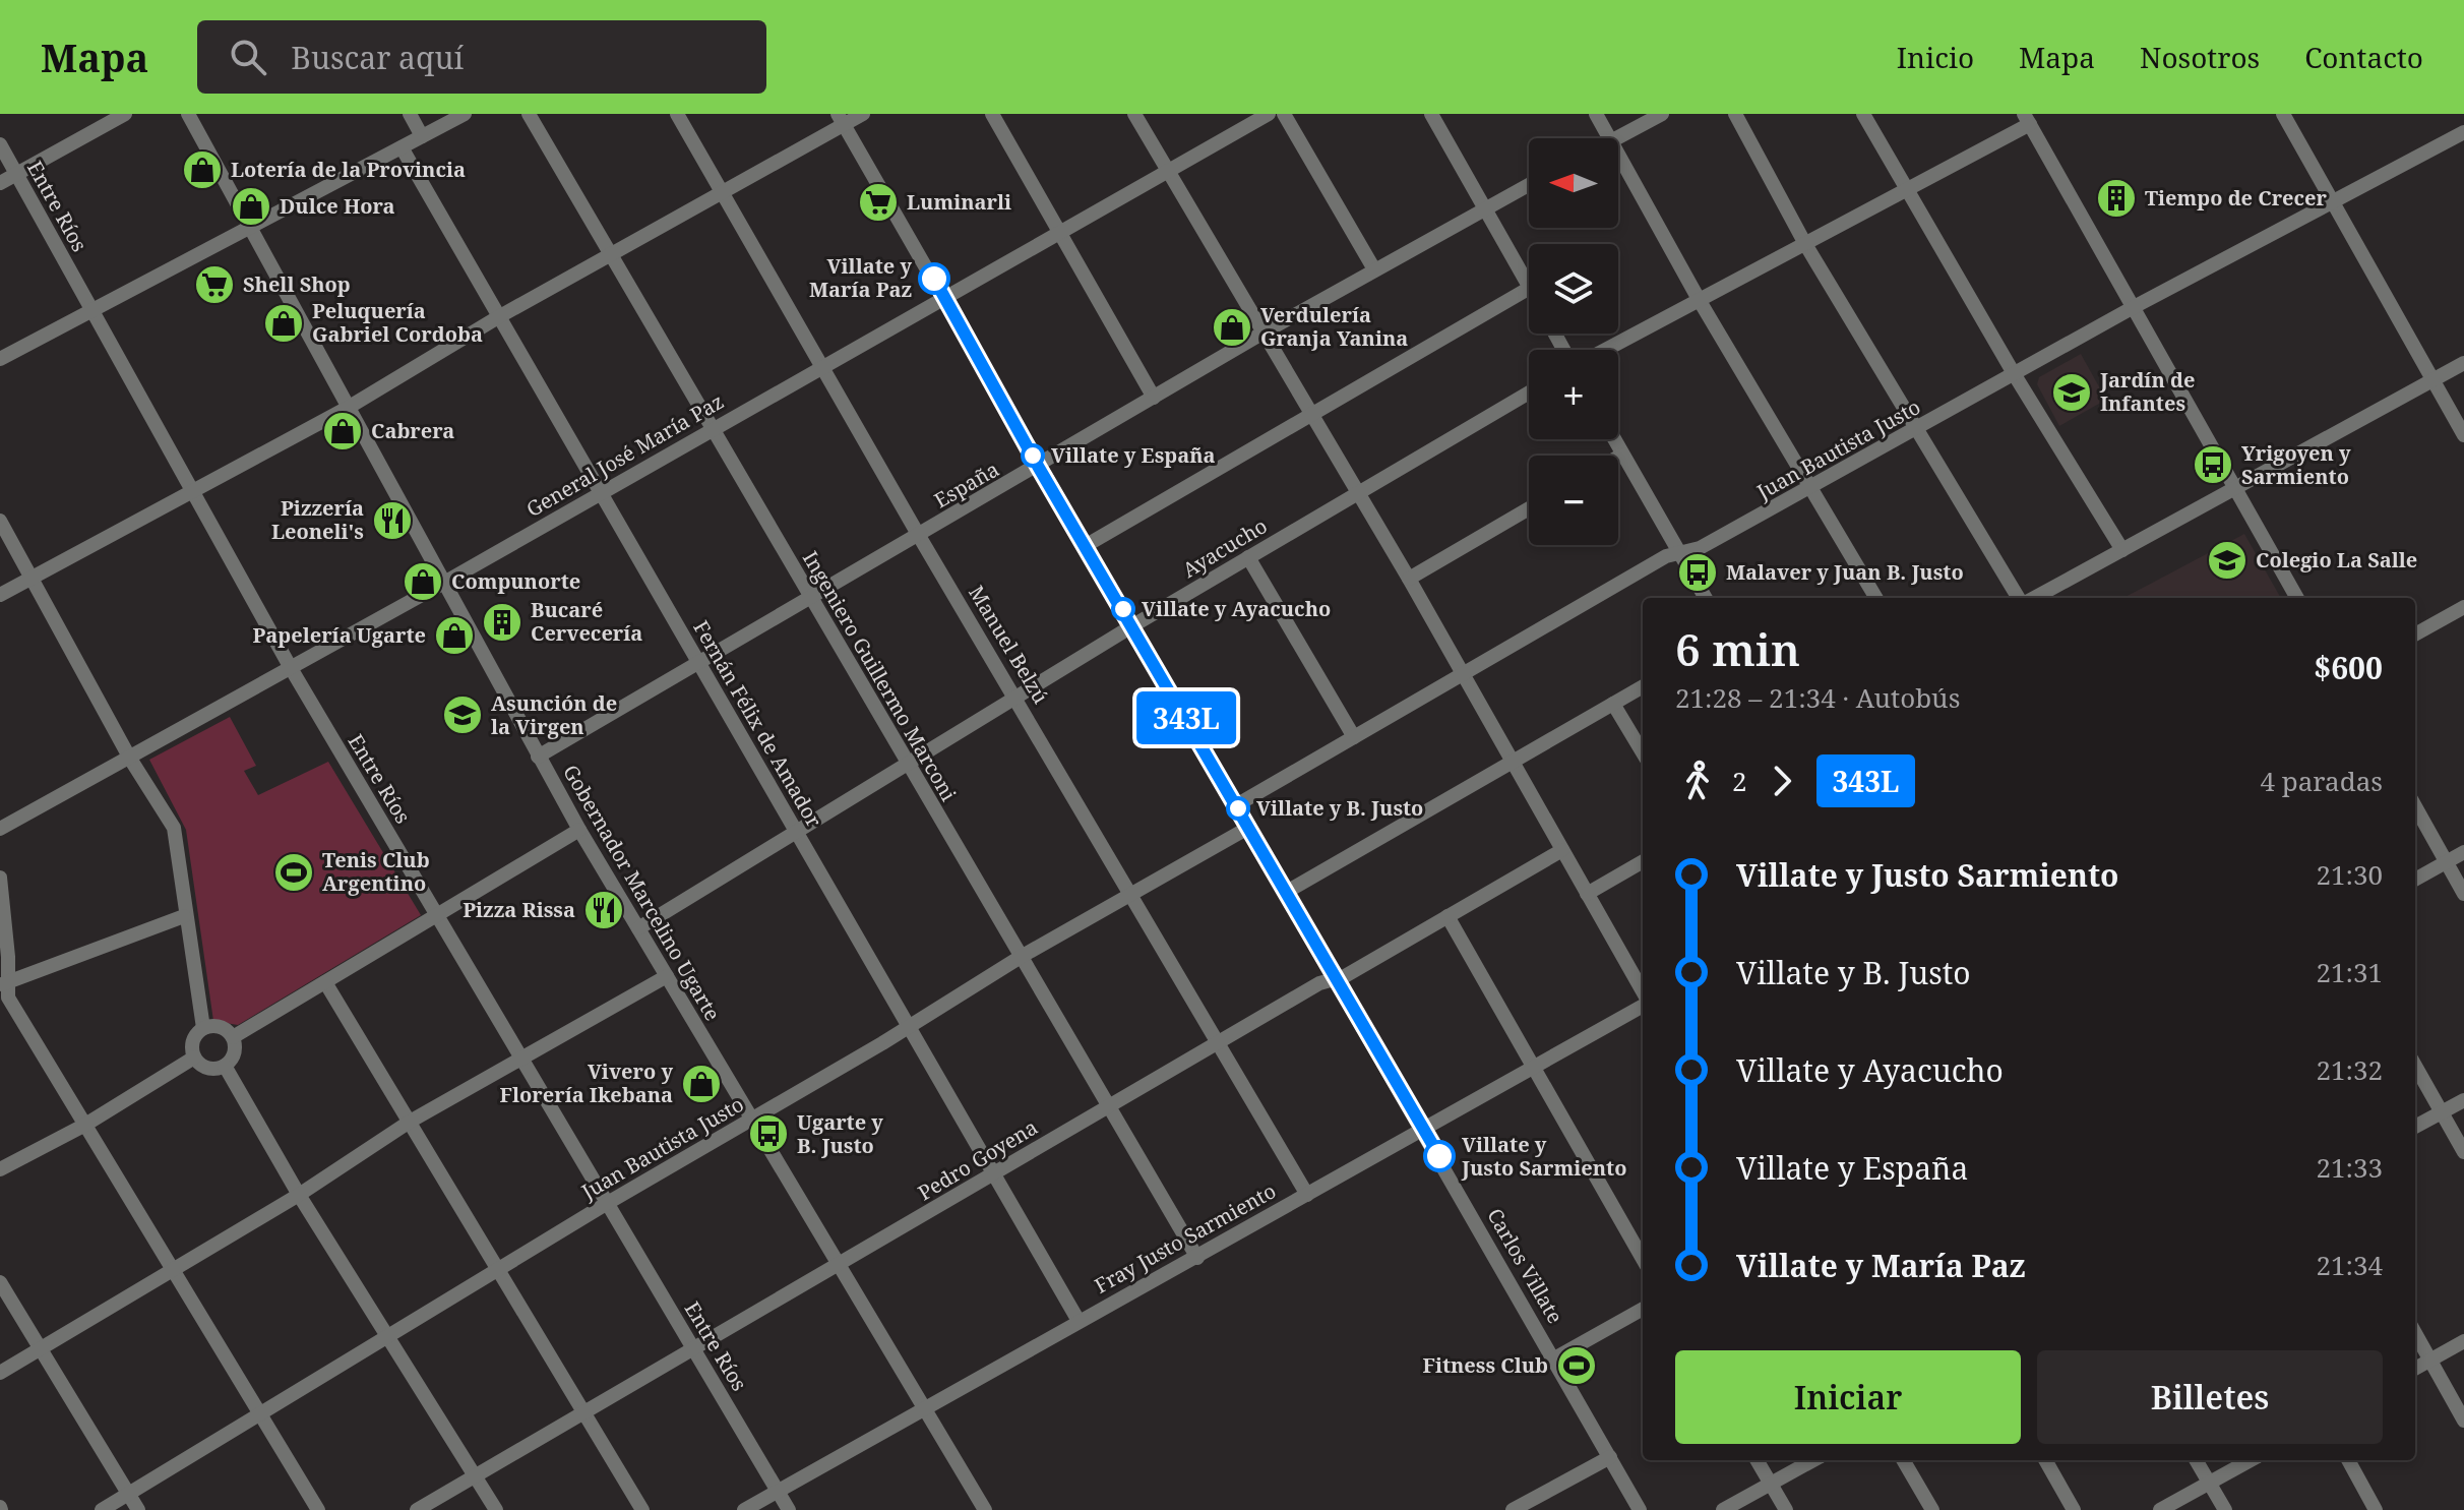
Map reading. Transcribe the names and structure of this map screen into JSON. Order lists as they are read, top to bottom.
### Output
{
  "streets": {
    "street": [
      "Entre Ríos",
      "Juan Bautista Justo",
      "General José María Paz",
      "España",
      "Ayacucho",
      "Manuel Belzú",
      "Ingeniero Guillermo Marconi",
      "Fernán Félix de Amador",
      "Gobernador Marcelino Ugarte",
      "Pedro Goyena",
      "Fray Justo Sarmiento",
      "Carlos Villate"
    ]
  },
  "crossings": [
    ["Entre Ríos", "Juan Bautista Justo"],
    ["Entre Ríos", "General José María Paz"],
    ["Entre Ríos", "Pedro Goyena"],
    ["Entre Ríos", "Fray Justo Sarmiento"],
    ["Juan Bautista Justo", "Manuel Belzú"],
    ["Juan Bautista Justo", "Ingeniero Guillermo Marconi"],
    ["Juan Bautista Justo", "Fernán Félix de Amador"],
    ["Juan Bautista Justo", "Gobernador Marcelino Ugarte"],
    ["Juan Bautista Justo", "Carlos Villate"],
    ["General José María Paz", "Manuel Belzú"],
    ["General José María Paz", "Ingeniero Guillermo Marconi"],
    ["General José María Paz", "Fernán Félix de Amador"],
    ["General José María Paz", "Gobernador Marcelino Ugarte"],
    ["General José María Paz", "Carlos Villate"],
    ["España", "Manuel Belzú"],
    ["España", "Ingeniero Guillermo Marconi"],
    ["España", "Fernán Félix de Amador"],
    ["España", "Gobernador Marcelino Ugarte"],
    ["España", "Carlos Villate"],
    ["Ayacucho", "Manuel Belzú"],
    ["Ayacucho", "Ingeniero Guillermo Marconi"],
    ["Ayacucho", "Fernán Félix de Amador"],
    ["Ayacucho", "Gobernador Marcelino Ugarte"],
    ["Ayacucho", "Carlos Villate"],
    ["Manuel Belzú", "Pedro Goyena"],
    ["Manuel Belzú", "Fray Justo Sarmiento"],
    ["Ingeniero Guillermo Marconi", "Pedro Goyena"],
    ["Ingeniero Guillermo Marconi", "Fray Justo Sarmiento"],
    ["Fernán Félix de Amador", "Pedro Goyena"],
    ["Fernán Félix de Amador", "Fray Justo Sarmiento"],
    ["Gobernador Marcelino Ugarte", "Pedro Goyena"],
    ["Gobernador Marcelino Ugarte", "Fray Justo Sarmiento"],
    ["Pedro Goyena", "Carlos Villate"],
    ["Fray Justo Sarmiento", "Carlos Villate"]
  ],
  "places": {
    "shop": [
      "Lotería de la Provincia",
      "Dulce Hora",
      "Peluquería Gabriel Cordoba",
      "Verdulería Granja Yanina",
      "Cabrera",
      "Compunorte",
      "Papelería Ugarte",
      "Vivero y Florería Ikebana"
    ],
    "building": ["Tiempo de Crecer", "Bucaré Cervecería"],
    "supermarket": ["Luminarli", "Shell Shop"],
    "other": [
      "Villate y María Paz",
      "Villate y España",
      "Villate y Ayacucho",
      "Villate y B. Justo",
      "Villate y Justo Sarmiento"
    ],
    "school or university": ["Jardín de Infantes", "Colegio La Salle", "Asunción de la Virgen"],
    "bus stop": ["Yrigoyen y Sarmiento", "Malaver y Juan B. Justo", "Ugarte y B. Justo"],
    "restaurant": ["Pizzería Leoneli's", "Pizza Rissa"],
    "sports": ["Tenis Club Argentino", "Fitness Club"]
  },
  "lines": ["bus line 343L"],
  "north": "left",
  "page": {
    "header": "Mapa",
    "search": "Buscar aquí",
    "nav": [
      "Inicio",
      "Mapa",
      "Nosotros",
      "Contacto"
    ],
    "on_map": "343L",
    "map_buttons": ["+", "−"],
    "heading": ["6 min", "21:28 – 21:34 · Autobús", "$600"],
    "legs": ["2", "343L", "4 paradas"],
    "list": [
      {
        "name": "Villate y Justo Sarmiento",
        "value": "21:30"
      },
      {
        "name": "Villate y B. Justo",
        "value": "21:31"
      },
      {
        "name": "Villate y Ayacucho",
        "value": "21:32"
      },
      {
        "name": "Villate y España",
        "value": "21:33"
      },
      {
        "name": "Villate y María Paz",
        "value": "21:34"
      }
    ],
    "buttons": ["Iniciar", "Billetes"]
  }
}
